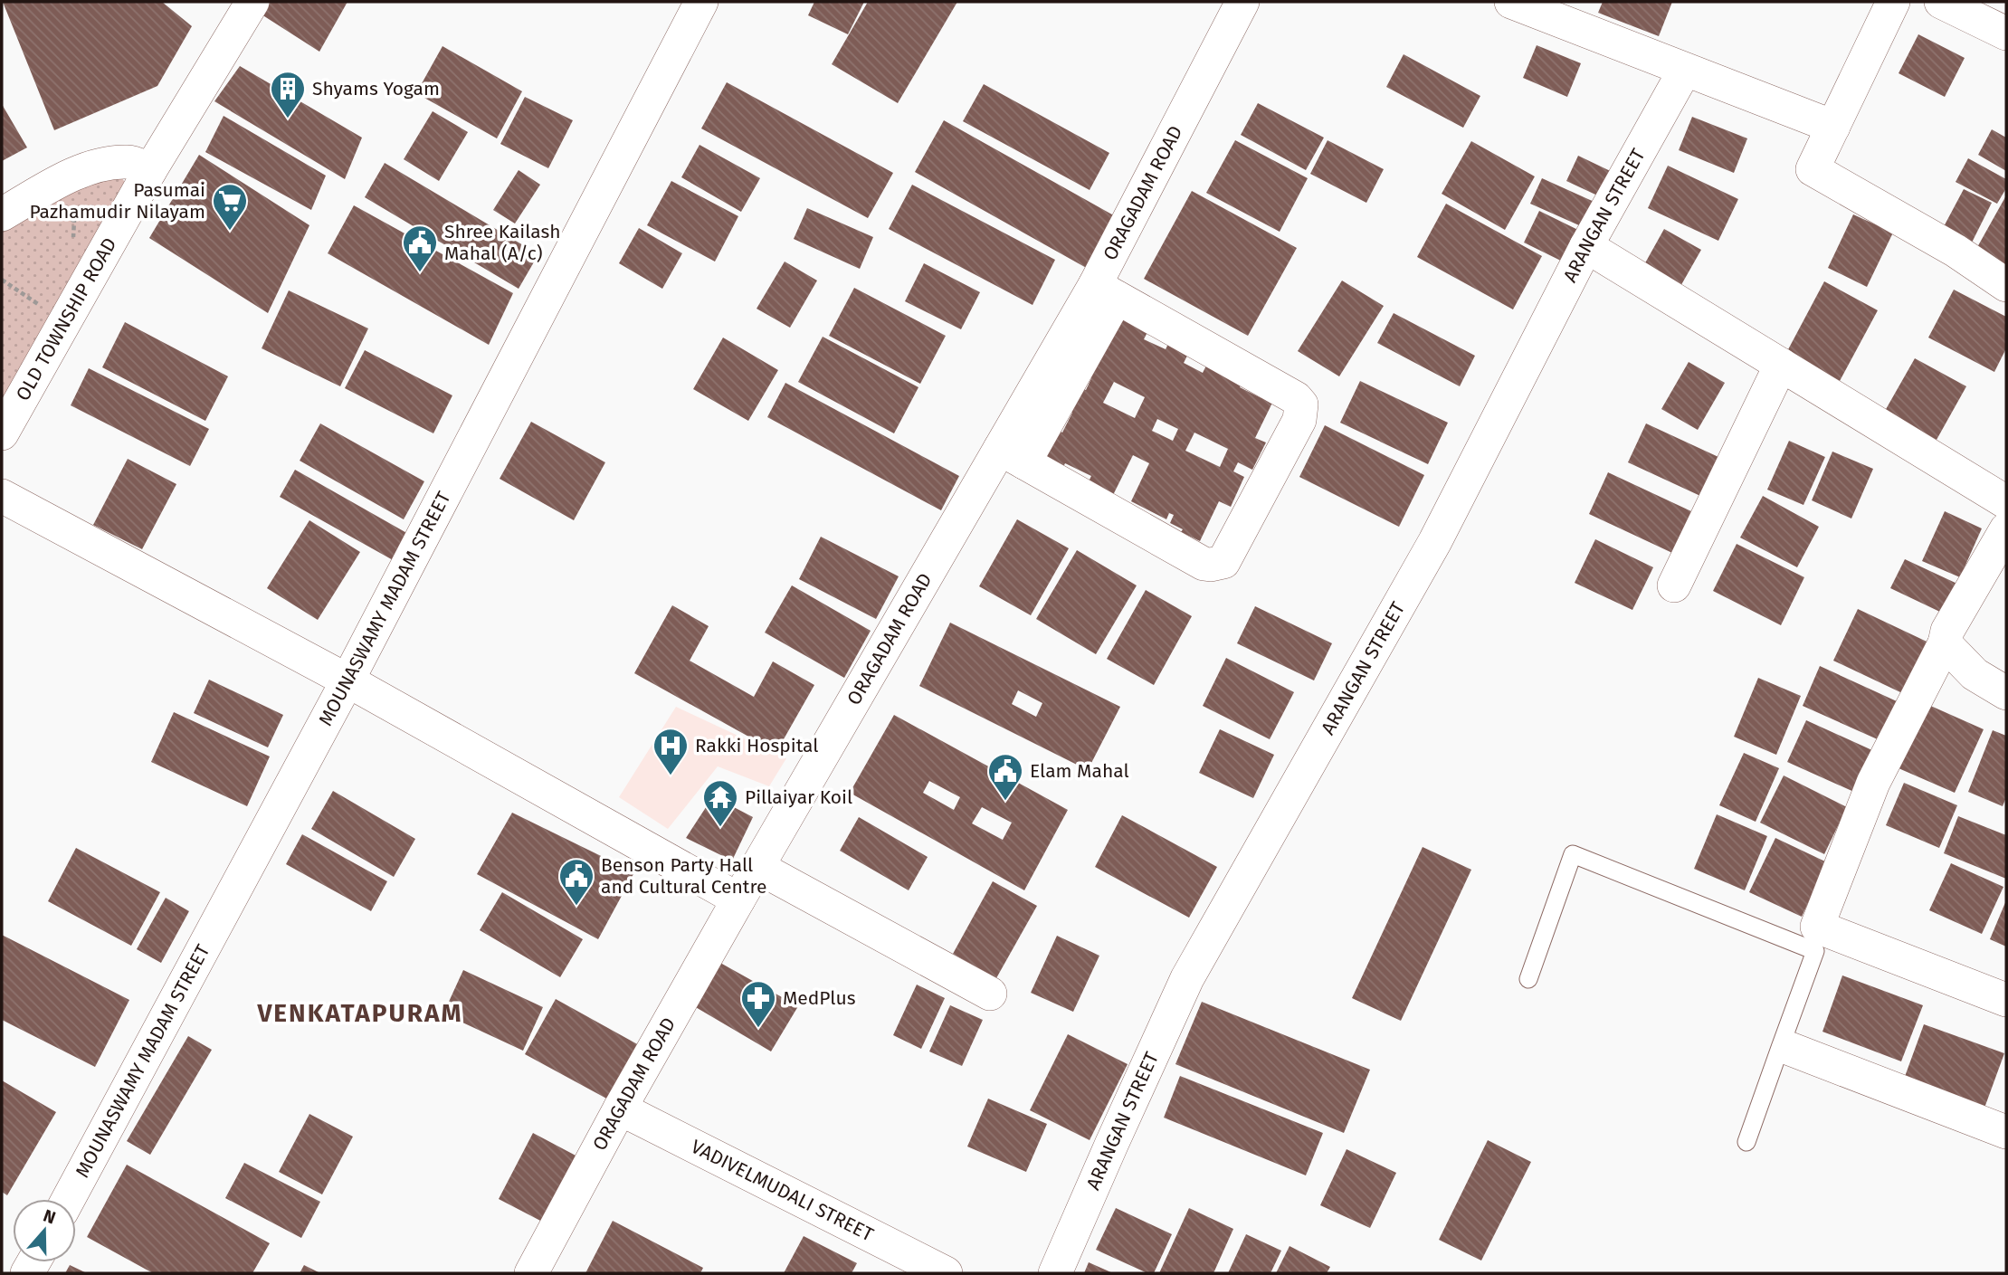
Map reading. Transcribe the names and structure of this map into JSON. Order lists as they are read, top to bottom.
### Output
{
  "streets": {
    "street": [
      "ORAGADAM ROAD",
      "ARANGAN STREET",
      "OLD TOWNSHIP ROAD",
      "MOUNASWAMY MADAM STREET",
      "VADIVELMUDALI STREET"
    ]
  },
  "crossings": [
    ["ORAGADAM ROAD", "VADIVELMUDALI STREET"]
  ],
  "districts": ["VENKATAPURAM"],
  "places": {
    "building": ["Shyams Yogam"],
    "supermarket": ["Pasumai Pazhamudir Nilayam"],
    "public building": ["Shree Kailash Mahal (A/c)", "Elam Mahal", "Benson Party Hall and Cultural Centre"],
    "hospital": ["Rakki Hospital"],
    "temple": ["Pillaiyar Koil"],
    "pharmacy": ["MedPlus"]
  },
  "north": "top"
}
